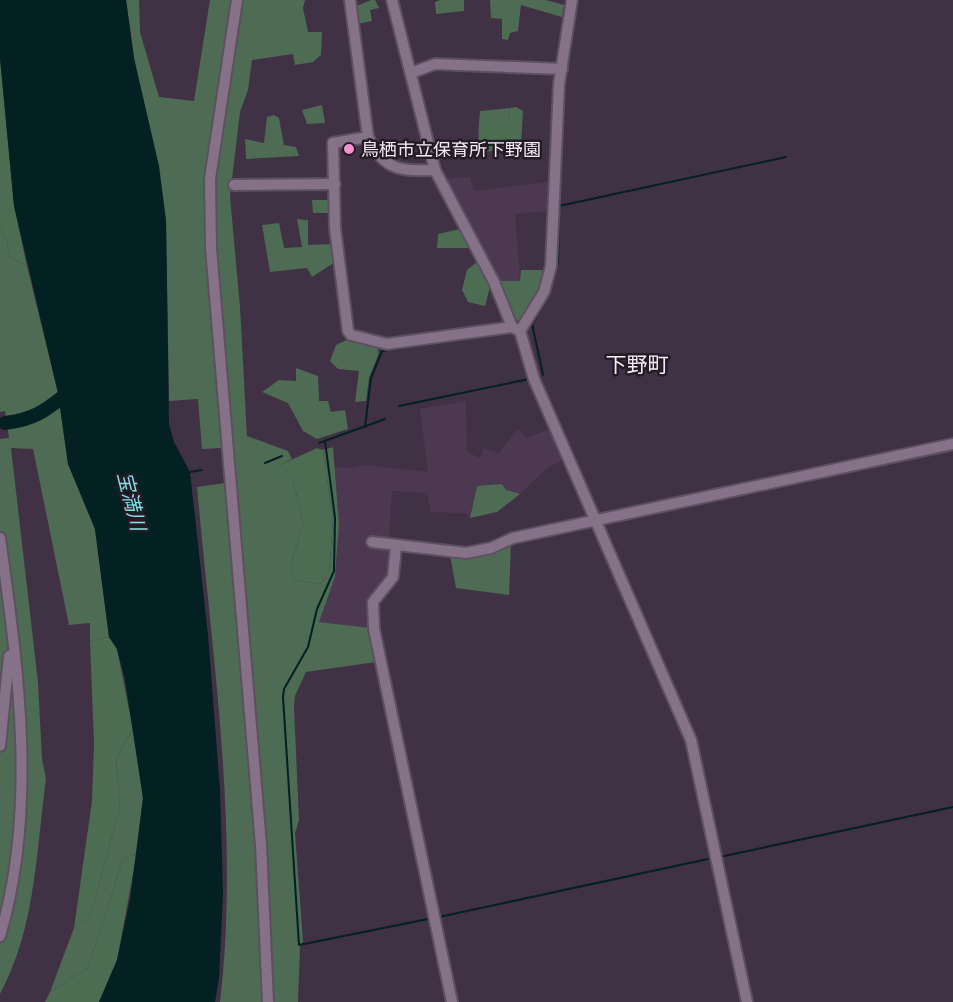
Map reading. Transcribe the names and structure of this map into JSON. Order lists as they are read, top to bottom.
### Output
{
  "districts": ["下野町"],
  "water": ["宝満川"],
  "places": ["鳥栖市立保育所下野園"]
}
